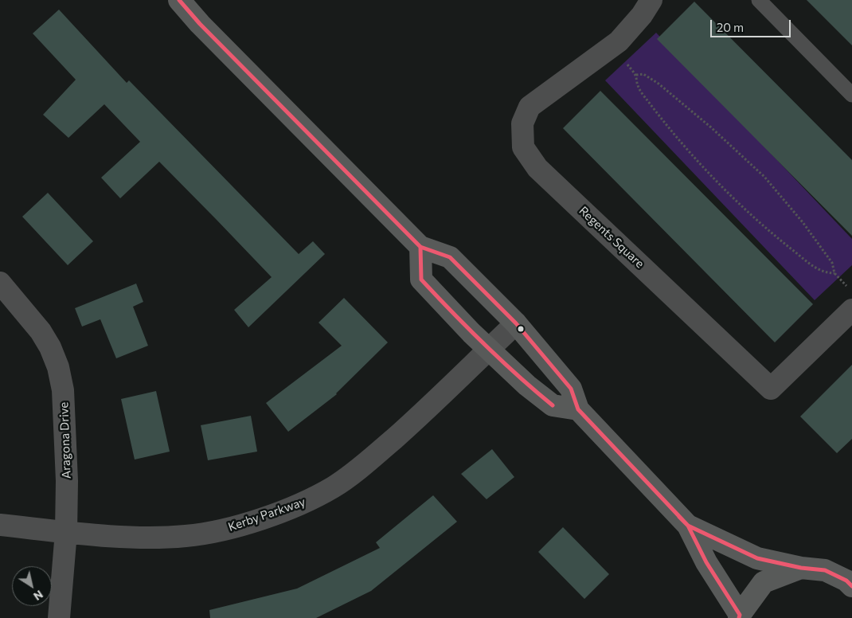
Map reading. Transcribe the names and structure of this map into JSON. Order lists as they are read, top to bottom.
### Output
{
  "streets": {
    "street": ["Regents Square", "Aragona Drive", "Kerby Parkway"]
  },
  "crossings": [
    ["Aragona Drive", "Kerby Parkway"]
  ],
  "scale_bar": "20 m",
  "north": "bottom right"
}
